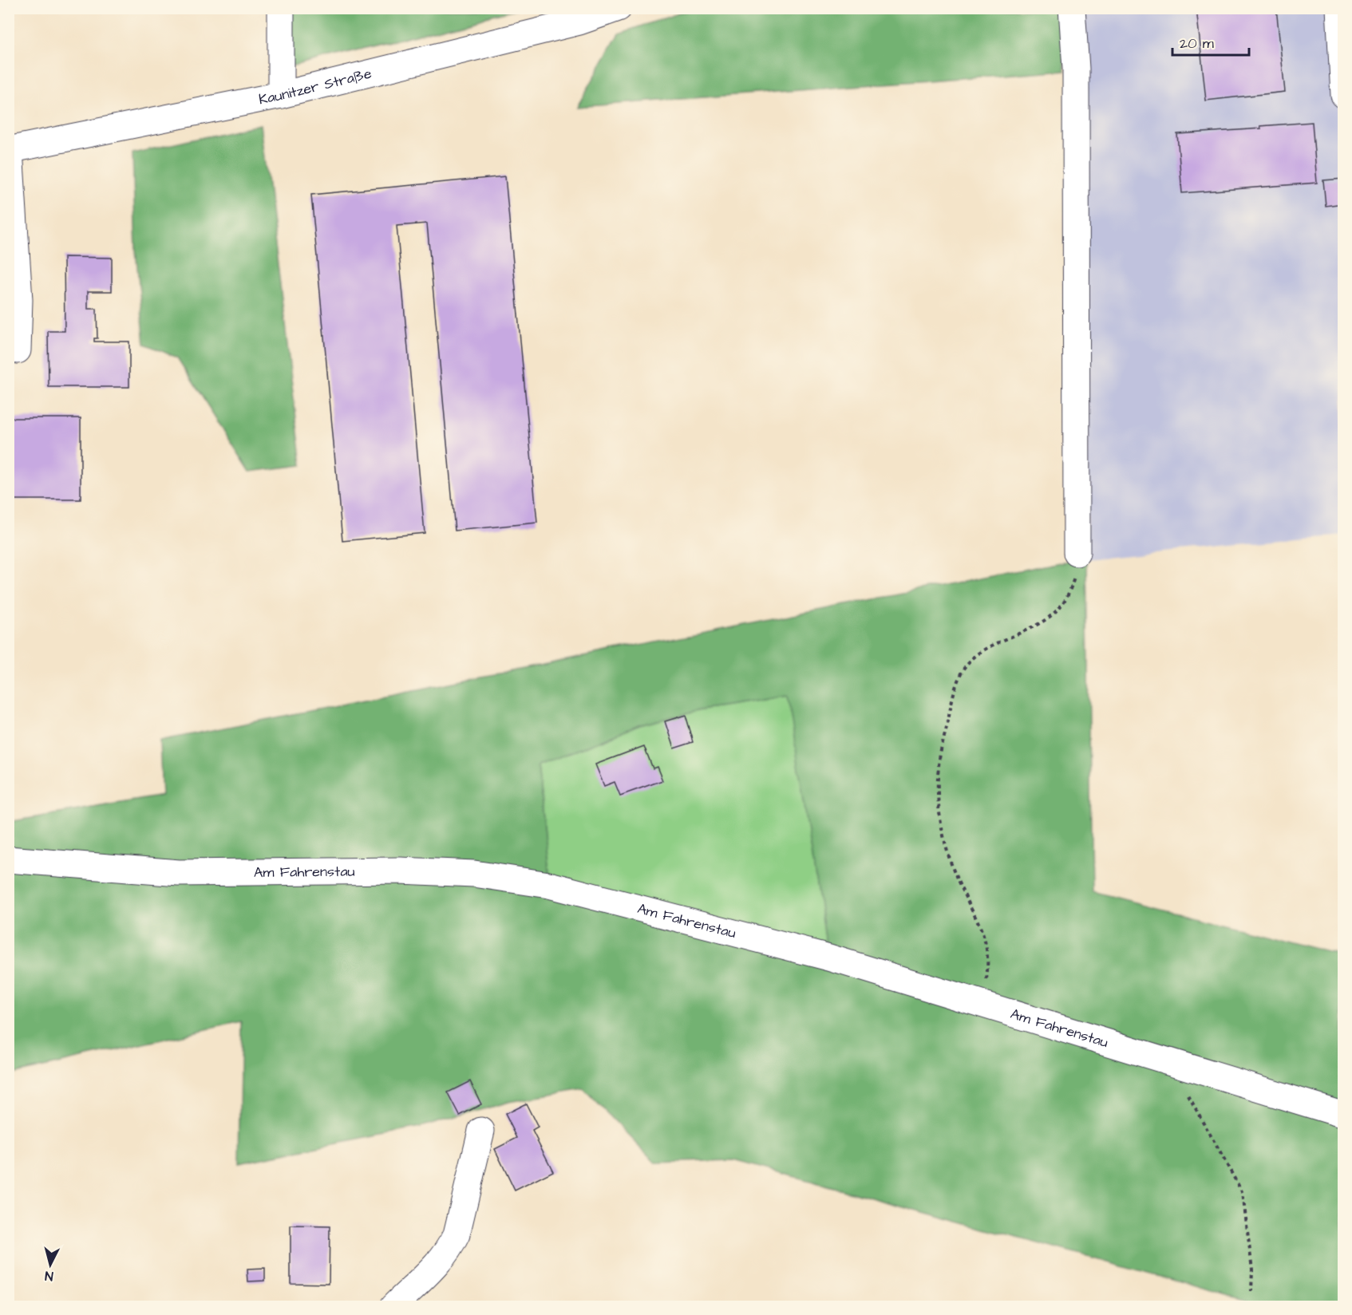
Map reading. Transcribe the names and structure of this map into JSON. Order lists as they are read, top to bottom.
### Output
{
  "streets": {
    "street": ["Kaunitzer Straße", "Am Fahrenstau"]
  },
  "scale_bar": "20 m",
  "north": "bottom"
}
